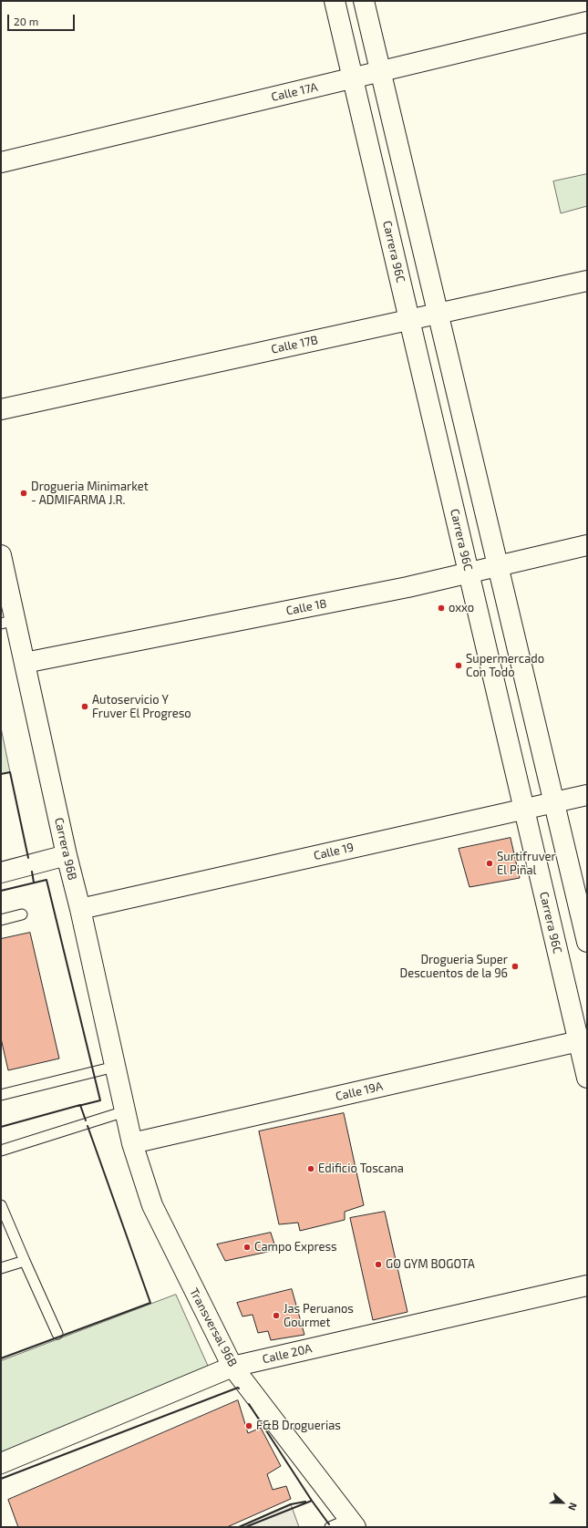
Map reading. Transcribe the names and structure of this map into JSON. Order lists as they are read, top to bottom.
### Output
{
  "streets": {
    "street": [
      "Calle 17A",
      "Carrera 96C",
      "Calle 17B",
      "Calle 18",
      "Carrera 96B",
      "Calle 19",
      "Calle 19A",
      "Transversal 96B",
      "Calle 20A"
    ]
  },
  "crossings": [
    ["Calle 17A", "Carrera 96C"],
    ["Carrera 96C", "Calle 17B"],
    ["Carrera 96C", "Calle 18"],
    ["Carrera 96C", "Calle 19"],
    ["Carrera 96C", "Calle 19A"],
    ["Calle 18", "Carrera 96B"],
    ["Carrera 96B", "Calle 19"],
    ["Carrera 96B", "Calle 19A"],
    ["Carrera 96B", "Transversal 96B"],
    ["Calle 19A", "Transversal 96B"],
    ["Transversal 96B", "Calle 20A"]
  ],
  "places": [
    "Drogueria Minimarket - ADMIFARMA J.R.",
    "oxxo",
    "Supermercado Con Todo",
    "Autoservicio Y Fruver El Progreso",
    "Surtifruver El Piñal",
    "Drogueria Super Descuentos de la 96",
    "Edificio Toscana",
    "Campo Express",
    "GO GYM BOGOTA",
    "Jas Peruanos Gourmet",
    "F&B Droguerias"
  ],
  "scale_bar": "20 m",
  "north": "right"
}
